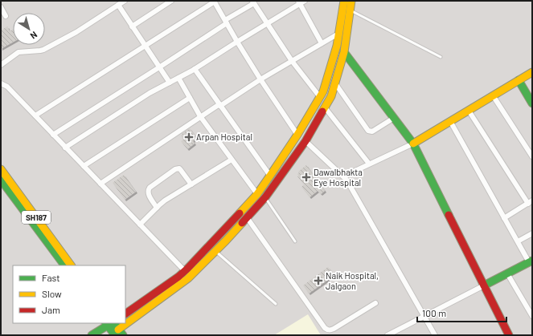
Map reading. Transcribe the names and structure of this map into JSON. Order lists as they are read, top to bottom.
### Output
{
  "streets": {
    "main road": ["SH187"]
  },
  "places": {
    "health": ["Arpan Hospital", "Dawalbhakta Eye Hospital", "Naik Hospital, Jalgaon"]
  },
  "legend": ["Fast", "Slow", "Jam"],
  "scale_bar": "100 m",
  "north": "bottom right"
}
